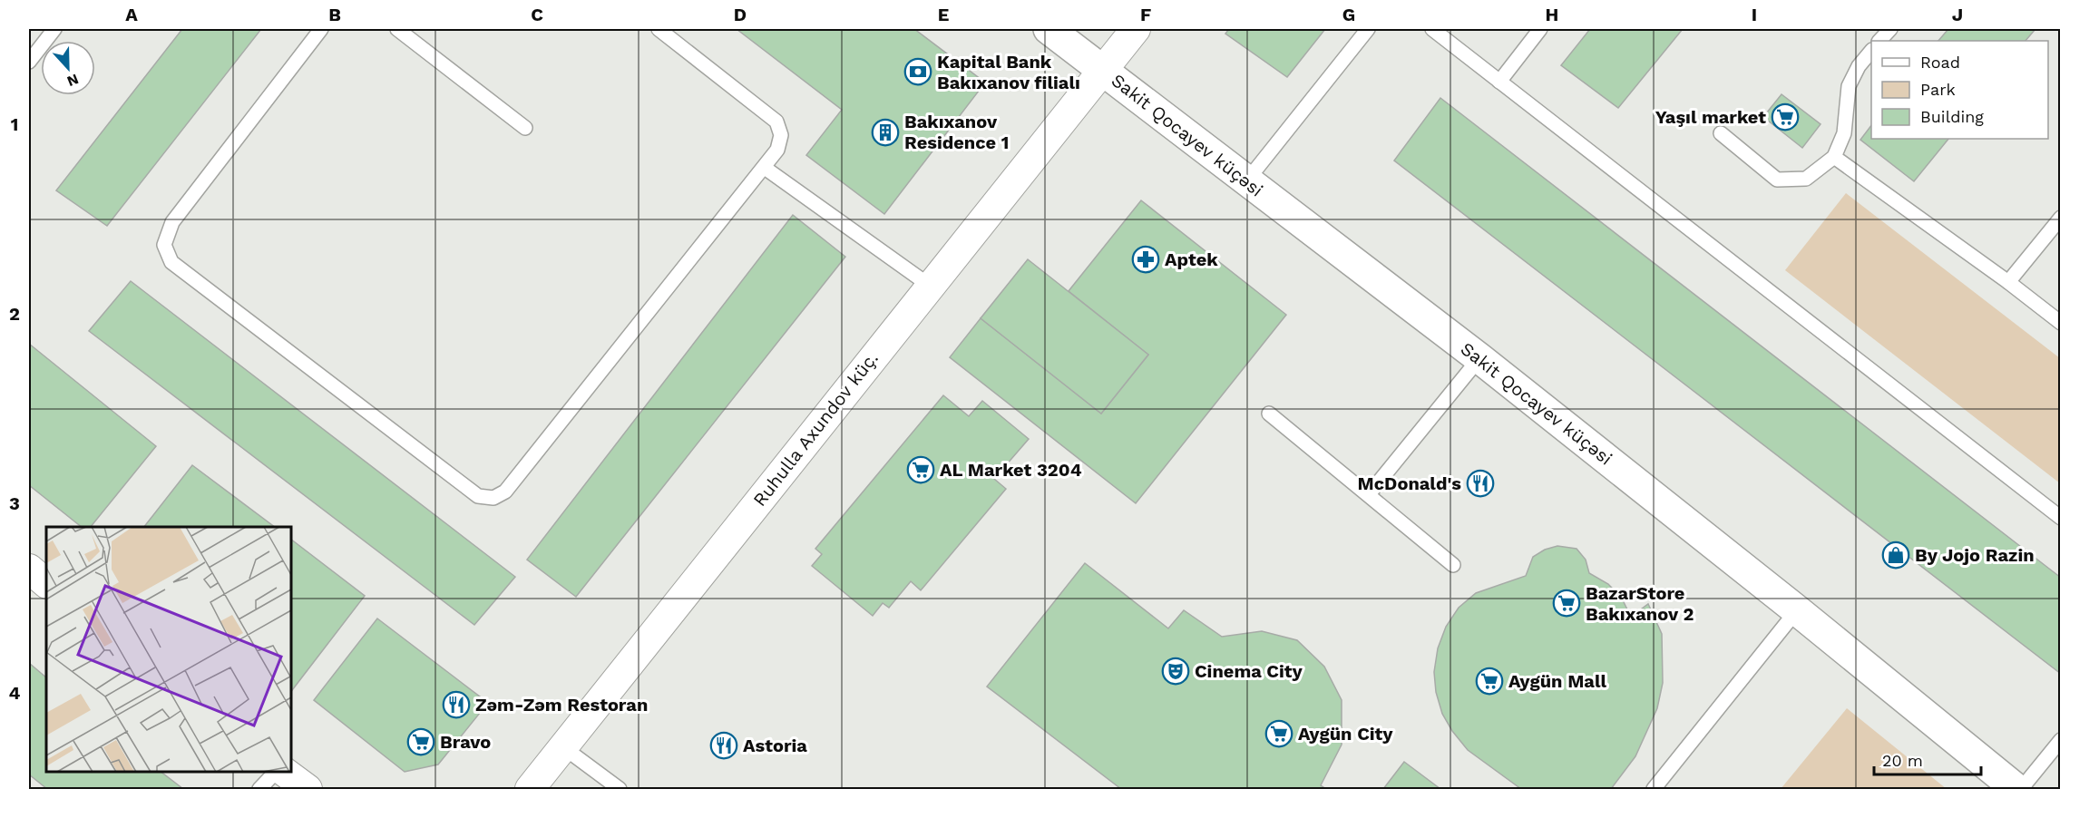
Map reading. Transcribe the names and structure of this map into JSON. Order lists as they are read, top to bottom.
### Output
{
  "streets": {
    "street": ["Sakit Qocayev küçəsi", "Ruhulla Axundov küç."]
  },
  "crossings": [
    ["Sakit Qocayev küçəsi", "Ruhulla Axundov küç."]
  ],
  "places": {
    "bank": ["Kapital Bank Bakıxanov filialı"],
    "supermarket": [
      "Yaşıl market",
      "AL Market 3204",
      "BazarStore Bakıxanov 2",
      "Aygün Mall",
      "Aygün City",
      "Bravo"
    ],
    "building": ["Bakıxanov Residence 1"],
    "pharmacy": ["Aptek"],
    "restaurant": ["McDonald's", "Zəm-Zəm Restoran", "Astoria"],
    "shop": ["By Jojo Razin"],
    "theatre": ["Cinema City"]
  },
  "legend": ["Road", "Park", "Building"],
  "scale_bar": "20 m",
  "north": "bottom",
  "grid": {
    "columns": [
      "A",
      "B",
      "C",
      "D",
      "E",
      "F",
      "G",
      "H",
      "I",
      "J"
    ],
    "rows": [
      "1",
      "2",
      "3",
      "4"
    ]
  }
}
